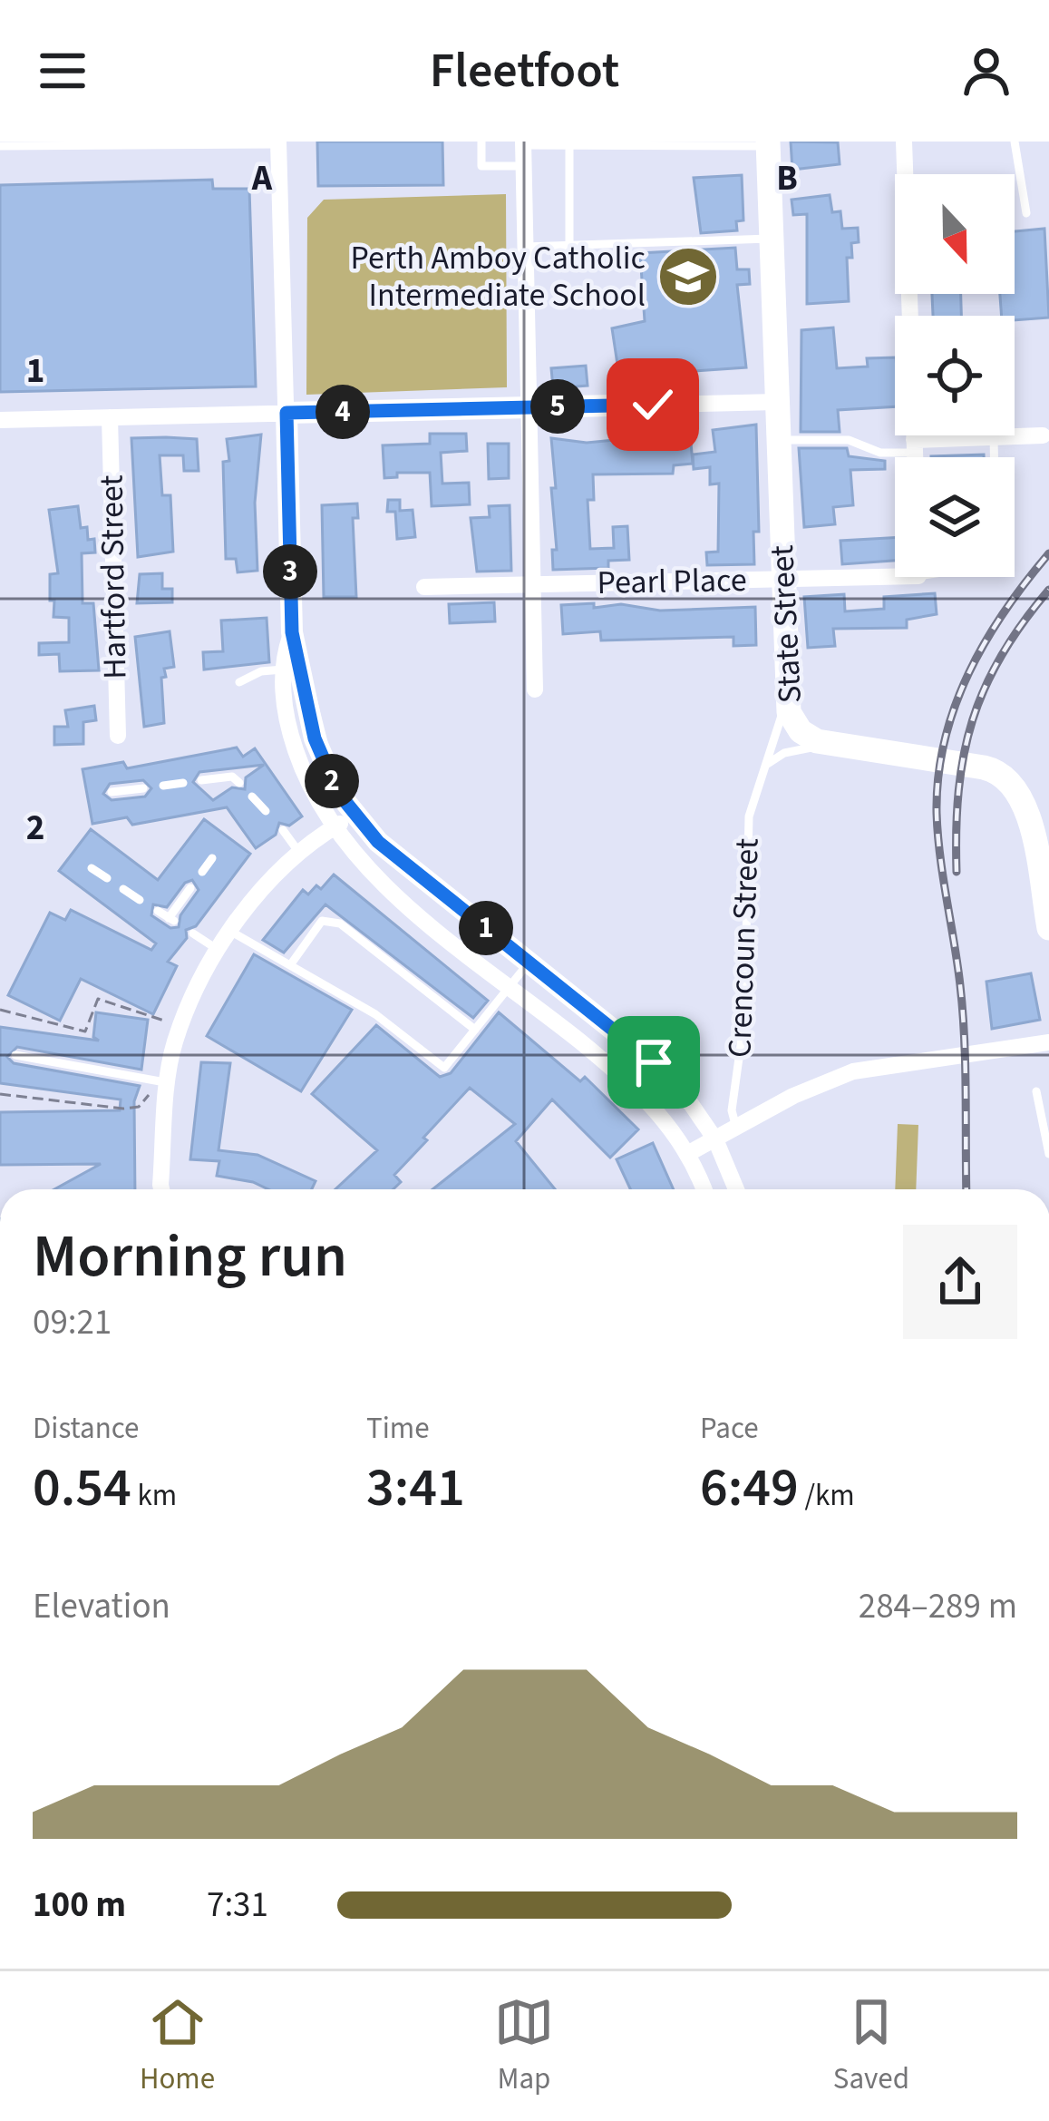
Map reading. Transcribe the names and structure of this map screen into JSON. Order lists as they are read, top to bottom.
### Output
{
  "streets": {
    "street": ["Hartford Street", "Pearl Place", "State Street"],
    "lane": ["Crencoun Street"]
  },
  "crossings": [
    ["Pearl Place", "State Street"],
    ["State Street", "Crencoun Street"]
  ],
  "places": {
    "school or university": ["Perth Amboy Catholic Intermediate School"]
  },
  "north": "bottom",
  "page": {
    "header": "Fleetfoot",
    "pins": [
      "5",
      "4",
      "3",
      "2",
      "1"
    ],
    "heading": ["Morning run", "09:21"],
    "stats": [
      ["Distance", "0.54 km"],
      ["Time", "3:41"],
      ["Pace", "6:49 /km"]
    ],
    "chart": ["Elevation", "284–289 m"],
    "list": [
      {
        "name": "100 m",
        "note": "7:31"
      }
    ],
    "tabs": ["Home", "Map", "Saved"]
  },
  "grid": {
    "columns": ["A", "B"],
    "rows": ["1", "2"]
  }
}
